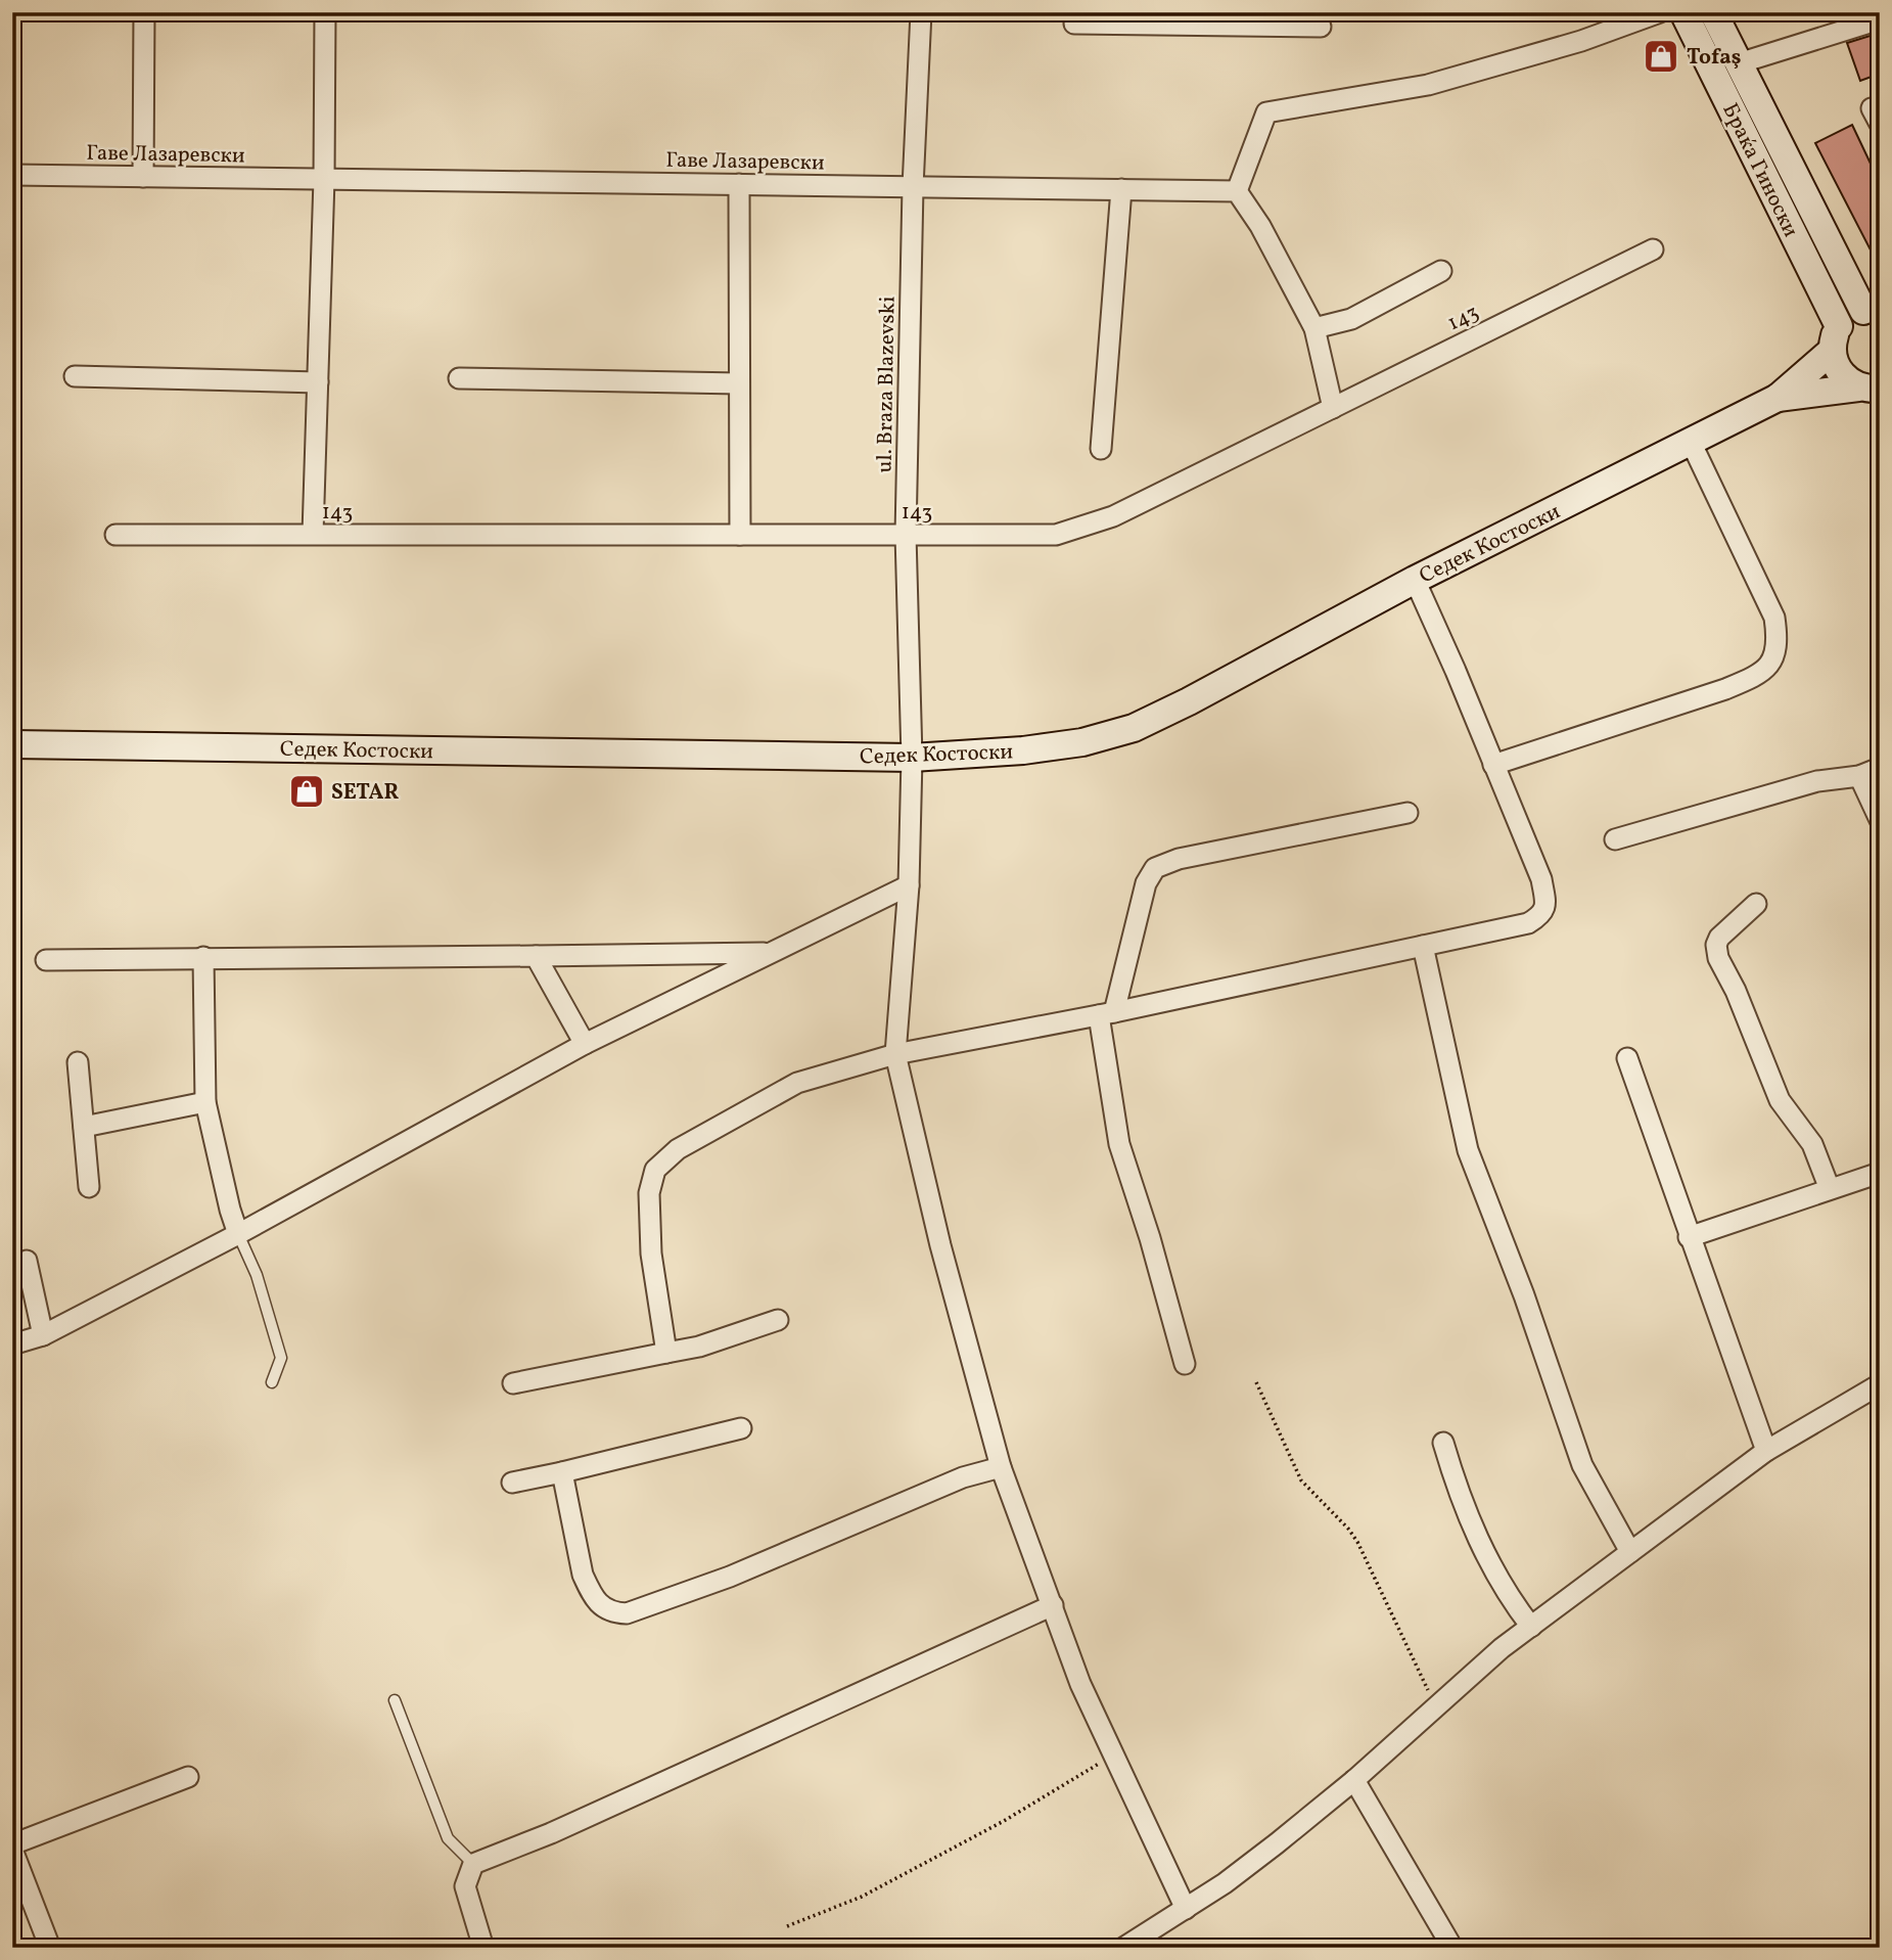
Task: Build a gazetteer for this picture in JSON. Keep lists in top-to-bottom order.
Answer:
{
  "streets": {
    "main road": ["Браќа Гиноски", "Седек Костоски"],
    "street": ["Гаве Лазаревски", "143", "ul. Braza Blazevski"]
  },
  "crossings": [
    ["Гаве Лазаревски", "ul. Braza Blazevski"],
    ["143", "ul. Braza Blazevski"],
    ["ul. Braza Blazevski", "Седек Костоски"]
  ],
  "places": {
    "shop": ["Tofaş", "SETAR"]
  }
}
